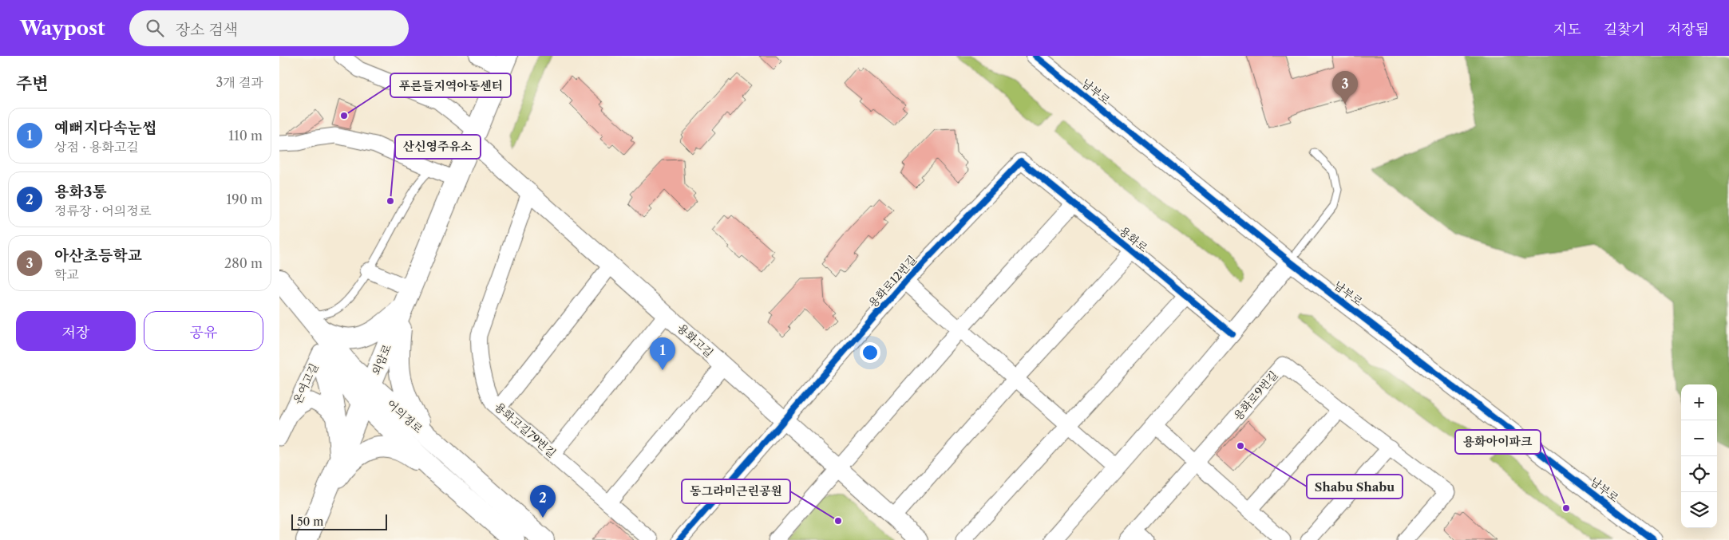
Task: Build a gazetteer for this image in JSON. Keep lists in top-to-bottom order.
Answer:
{
  "streets": {
    "main road": ["외암로", "어의정로"],
    "street": [
      "남부로",
      "용화로",
      "용화로12번길",
      "용화고길",
      "온여고길",
      "용화로9번길",
      "용화고길79번길"
    ]
  },
  "crossings": [
    ["용화로", "용화로12번길"],
    ["용화로12번길", "용화고길"],
    ["용화고길", "외암로"],
    ["용화고길", "용화고길79번길"],
    ["외암로", "어의정로"],
    ["온여고길", "어의정로"]
  ],
  "places": [
    "푸른들지역아동센터",
    "산신영주유소",
    "Shabu Shabu",
    "용화아이파크",
    "동그라미근린공원"
  ],
  "scale_bar": "50 m",
  "page": {
    "header": "Waypost",
    "search": "장소 검색",
    "nav": ["지도", "길찾기", "저장됨"],
    "heading": ["주변", "3개 결과"],
    "pins": ["3", "1", "2"],
    "list": [
      {
        "mark": "1",
        "name": "예뻐지다속눈썹",
        "note": "상점 · 용화고길",
        "value": "110 m"
      },
      {
        "mark": "2",
        "name": "용화3통",
        "note": "정류장 · 어의정로",
        "value": "190 m"
      },
      {
        "mark": "3",
        "name": "아산초등학교",
        "note": "학교",
        "value": "280 m"
      }
    ],
    "buttons": ["저장", "공유"],
    "map_buttons": ["+", "−"],
    "scale": "50 m"
  }
}
